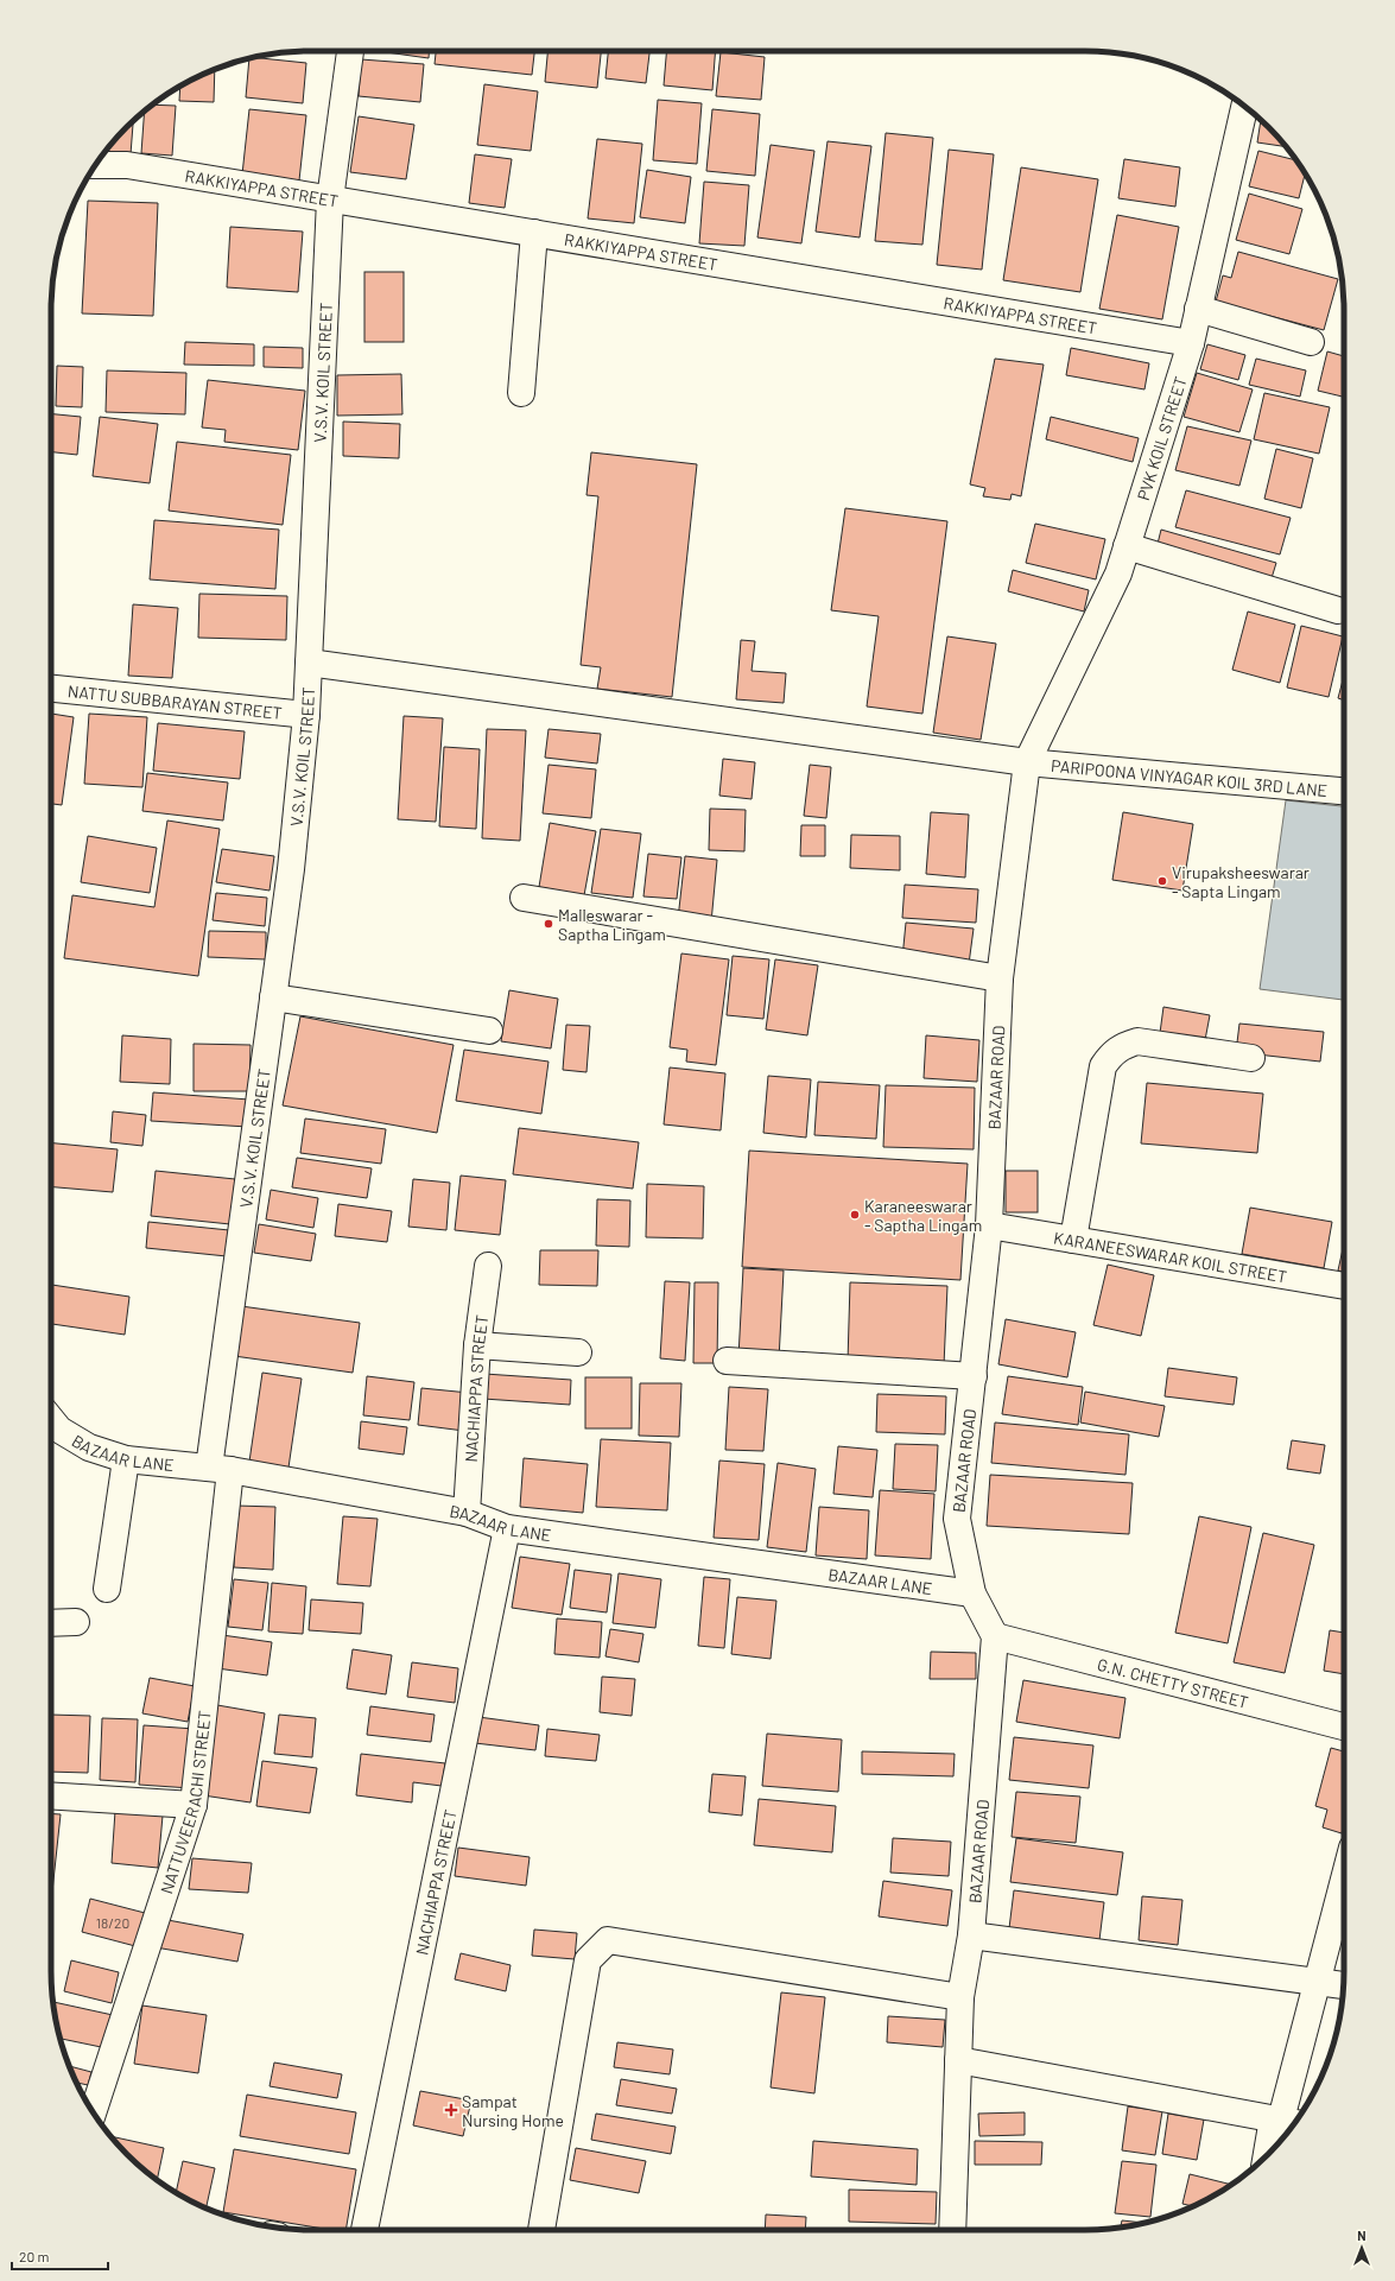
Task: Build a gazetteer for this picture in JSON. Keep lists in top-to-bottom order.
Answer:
{
  "streets": {
    "street": [
      "RAKKIYAPPA STREET",
      "V.S.V. KOIL STREET",
      "PVK KOIL STREET",
      "NATTU SUBBARAYAN STREET",
      "PARIPOONA VINYAGAR KOIL 3RD LANE",
      "BAZAAR ROAD",
      "KARANEESWARAR KOIL STREET",
      "NACHIAPPA STREET",
      "BAZAAR LANE",
      "G.N. CHETTY STREET",
      "NATTUVEERACHI STREET"
    ]
  },
  "crossings": [
    ["RAKKIYAPPA STREET", "V.S.V. KOIL STREET"],
    ["RAKKIYAPPA STREET", "PVK KOIL STREET"],
    ["V.S.V. KOIL STREET", "NATTU SUBBARAYAN STREET"],
    ["V.S.V. KOIL STREET", "PARIPOONA VINYAGAR KOIL 3RD LANE"],
    ["V.S.V. KOIL STREET", "BAZAAR LANE"],
    ["V.S.V. KOIL STREET", "NATTUVEERACHI STREET"],
    ["PVK KOIL STREET", "PARIPOONA VINYAGAR KOIL 3RD LANE"],
    ["PVK KOIL STREET", "BAZAAR ROAD"],
    ["PARIPOONA VINYAGAR KOIL 3RD LANE", "BAZAAR ROAD"],
    ["BAZAAR ROAD", "KARANEESWARAR KOIL STREET"],
    ["BAZAAR ROAD", "BAZAAR LANE"],
    ["BAZAAR ROAD", "G.N. CHETTY STREET"],
    ["NACHIAPPA STREET", "BAZAAR LANE"],
    ["BAZAAR LANE", "NATTUVEERACHI STREET"]
  ],
  "places": {
    "other": ["Virupaksheeswarar - Sapta Lingam", "Malleswarar - Saptha Lingam", "Karaneeswarar - Saptha Lingam"],
    "health": ["Sampat Nursing Home"]
  },
  "house_numbers": ["18/20"],
  "scale_bar": "20 m",
  "north": "top"
}
